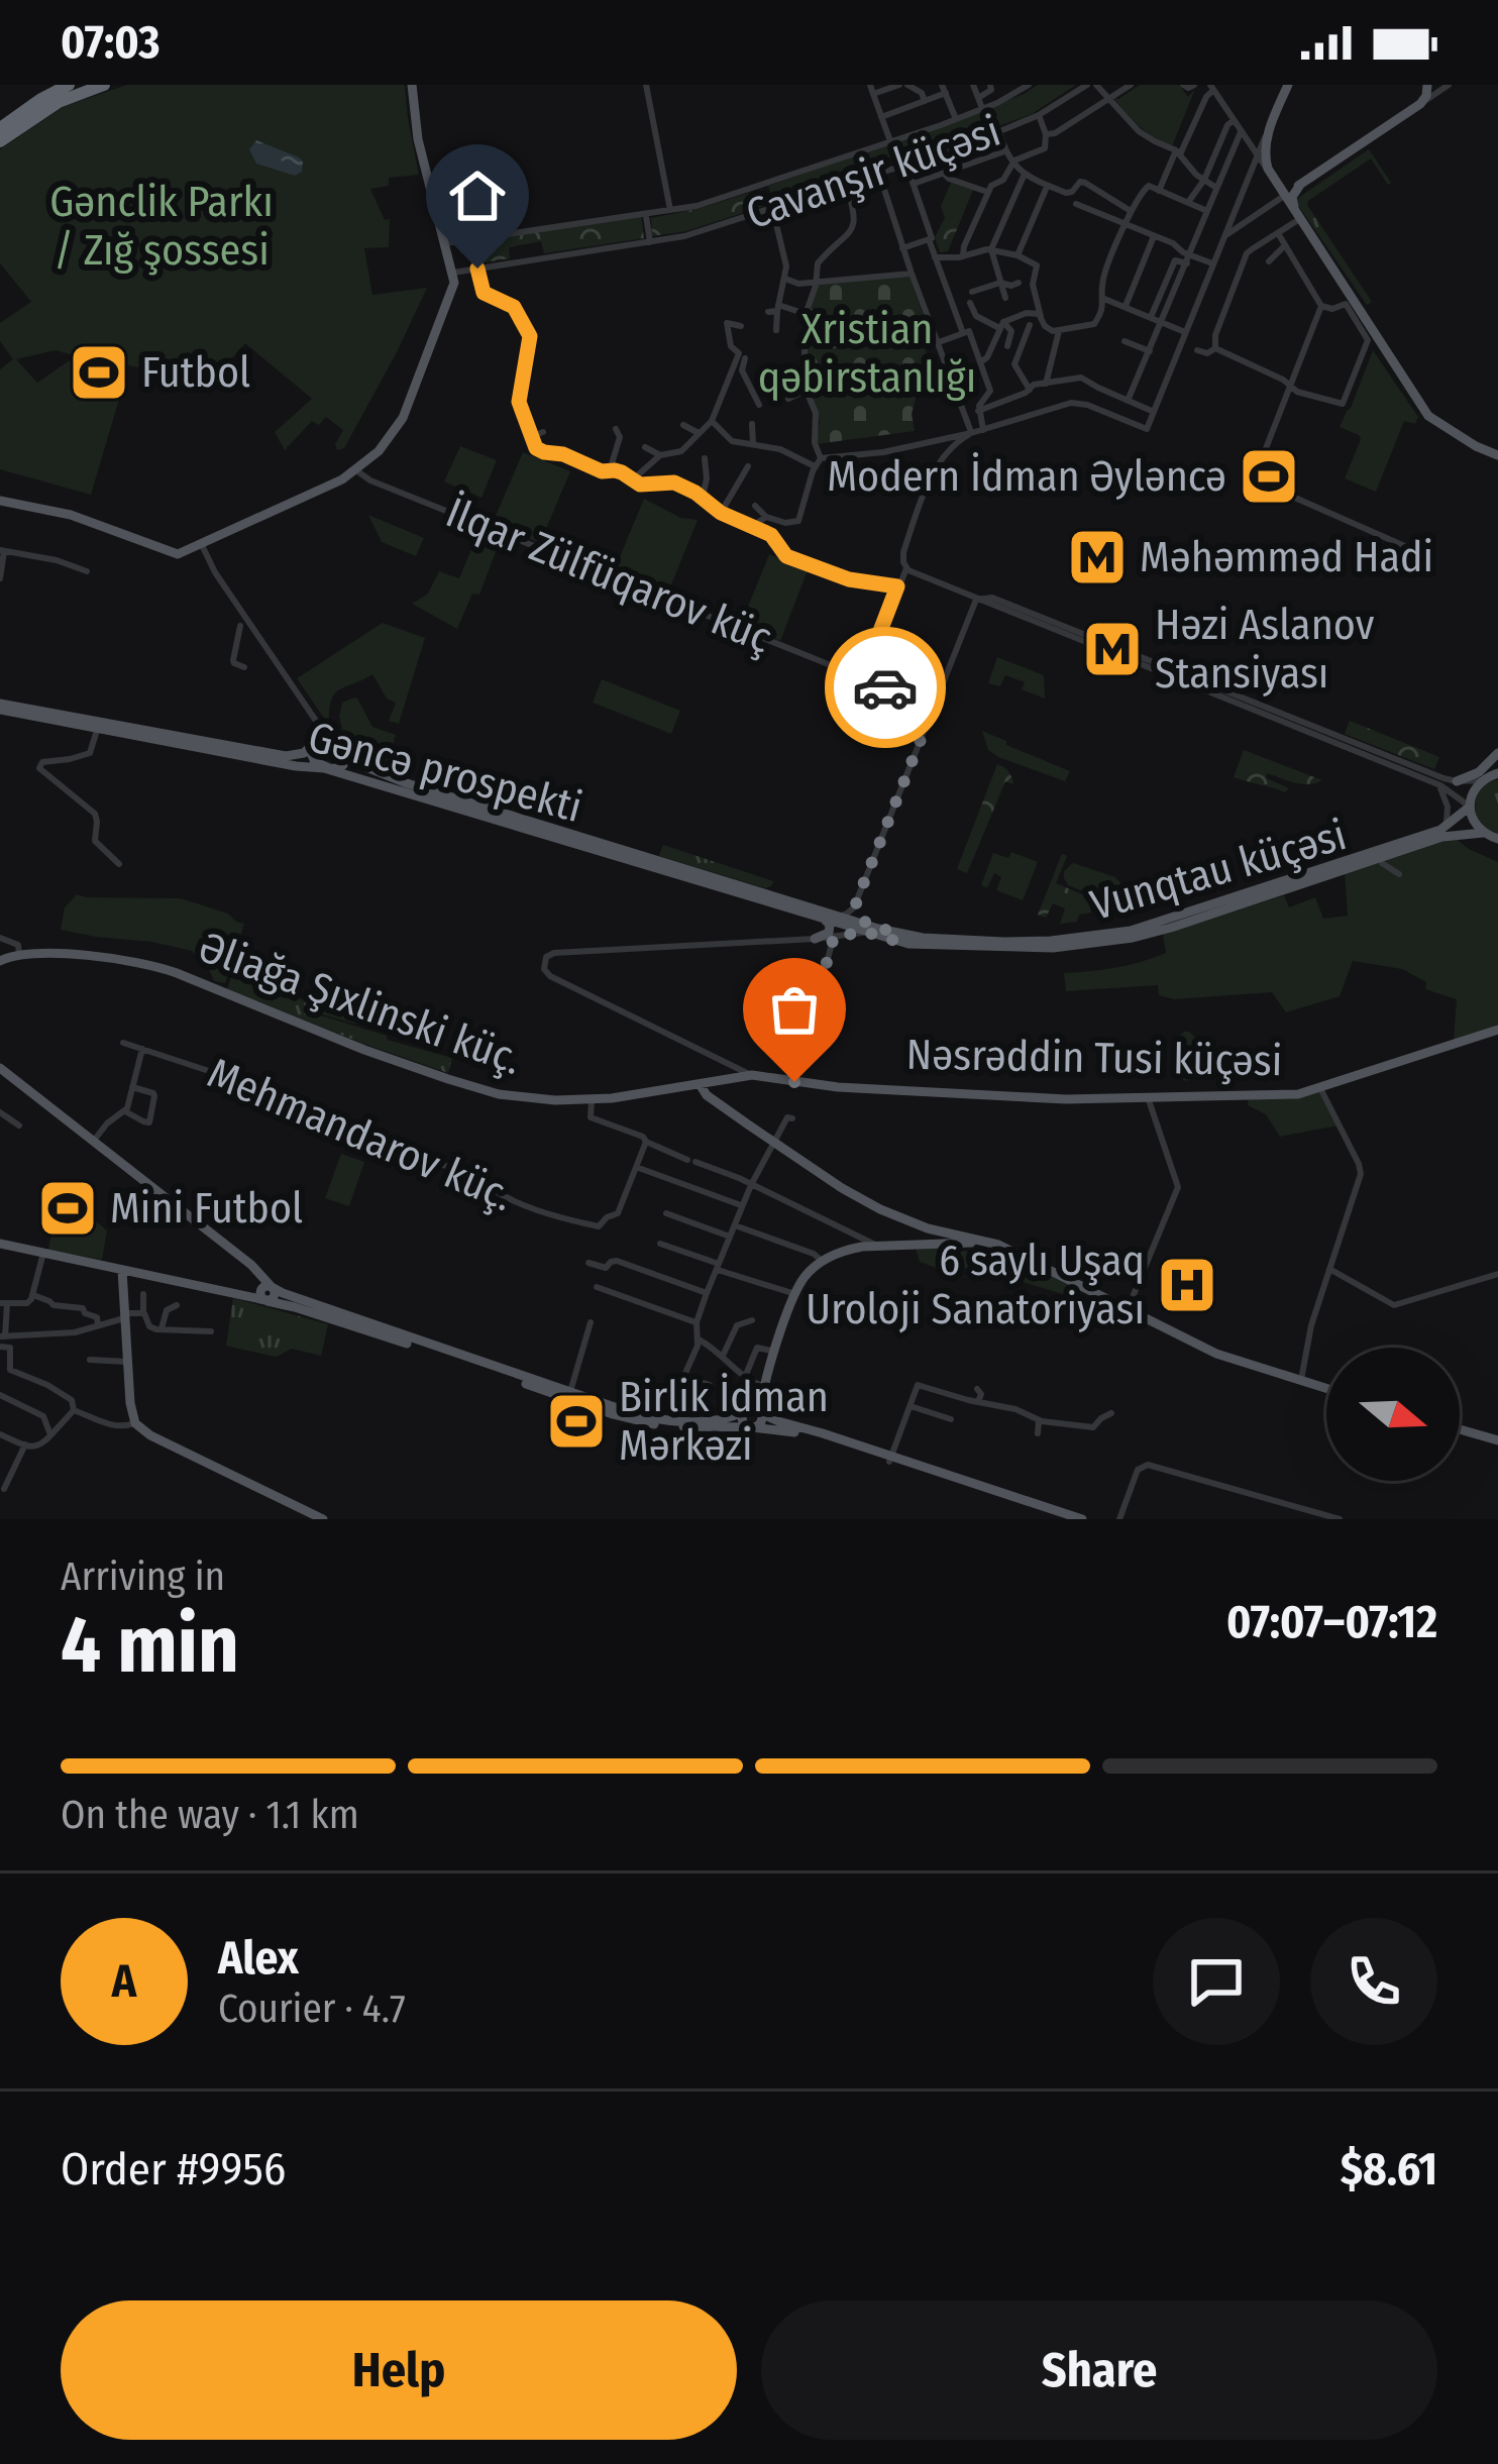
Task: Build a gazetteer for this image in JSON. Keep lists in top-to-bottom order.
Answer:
{
  "streets": {
    "main road": [
      "Gəncə prospekti",
      "Vunqtau küçəsi",
      "Əliağa Şıxlinski küç.",
      "Nəsrəddin Tusi küçəsi"
    ],
    "street": ["Cavanşir küçəsi", "İlqar Zülfüqarov küç", "Mehmandarov küç."]
  },
  "crossings": [
    ["Gəncə prospekti", "Vunqtau küçəsi"],
    ["Əliağa Şıxlinski küç.", "Nəsrəddin Tusi küçəsi"]
  ],
  "parks": ["Gənclik Parkı / Zığ şossesi", "Xristian qəbirstanlığı"],
  "places": {
    "sports": [
      "Futbol",
      "Modern İdman Əyləncə",
      "Mini Futbol",
      "Birlik İdman Mərkəzi"
    ],
    "metro station": ["Məhəmməd Hadi", "Həzi Aslanov Stansiyası"],
    "hospital": ["6 saylı Uşaq Uroloji Sanatoriyası"]
  },
  "north": "right",
  "page": {
    "status": "07:03",
    "heading": ["4 min", "Arriving in", "07:07–07:12"],
    "panel": [
      "Alex",
      "Courier · 4.7",
      "Order #9956",
      "$8.61"
    ],
    "bar": "On the way · 1.1 km",
    "round": "A",
    "buttons": ["Help", "Share"]
  }
}
